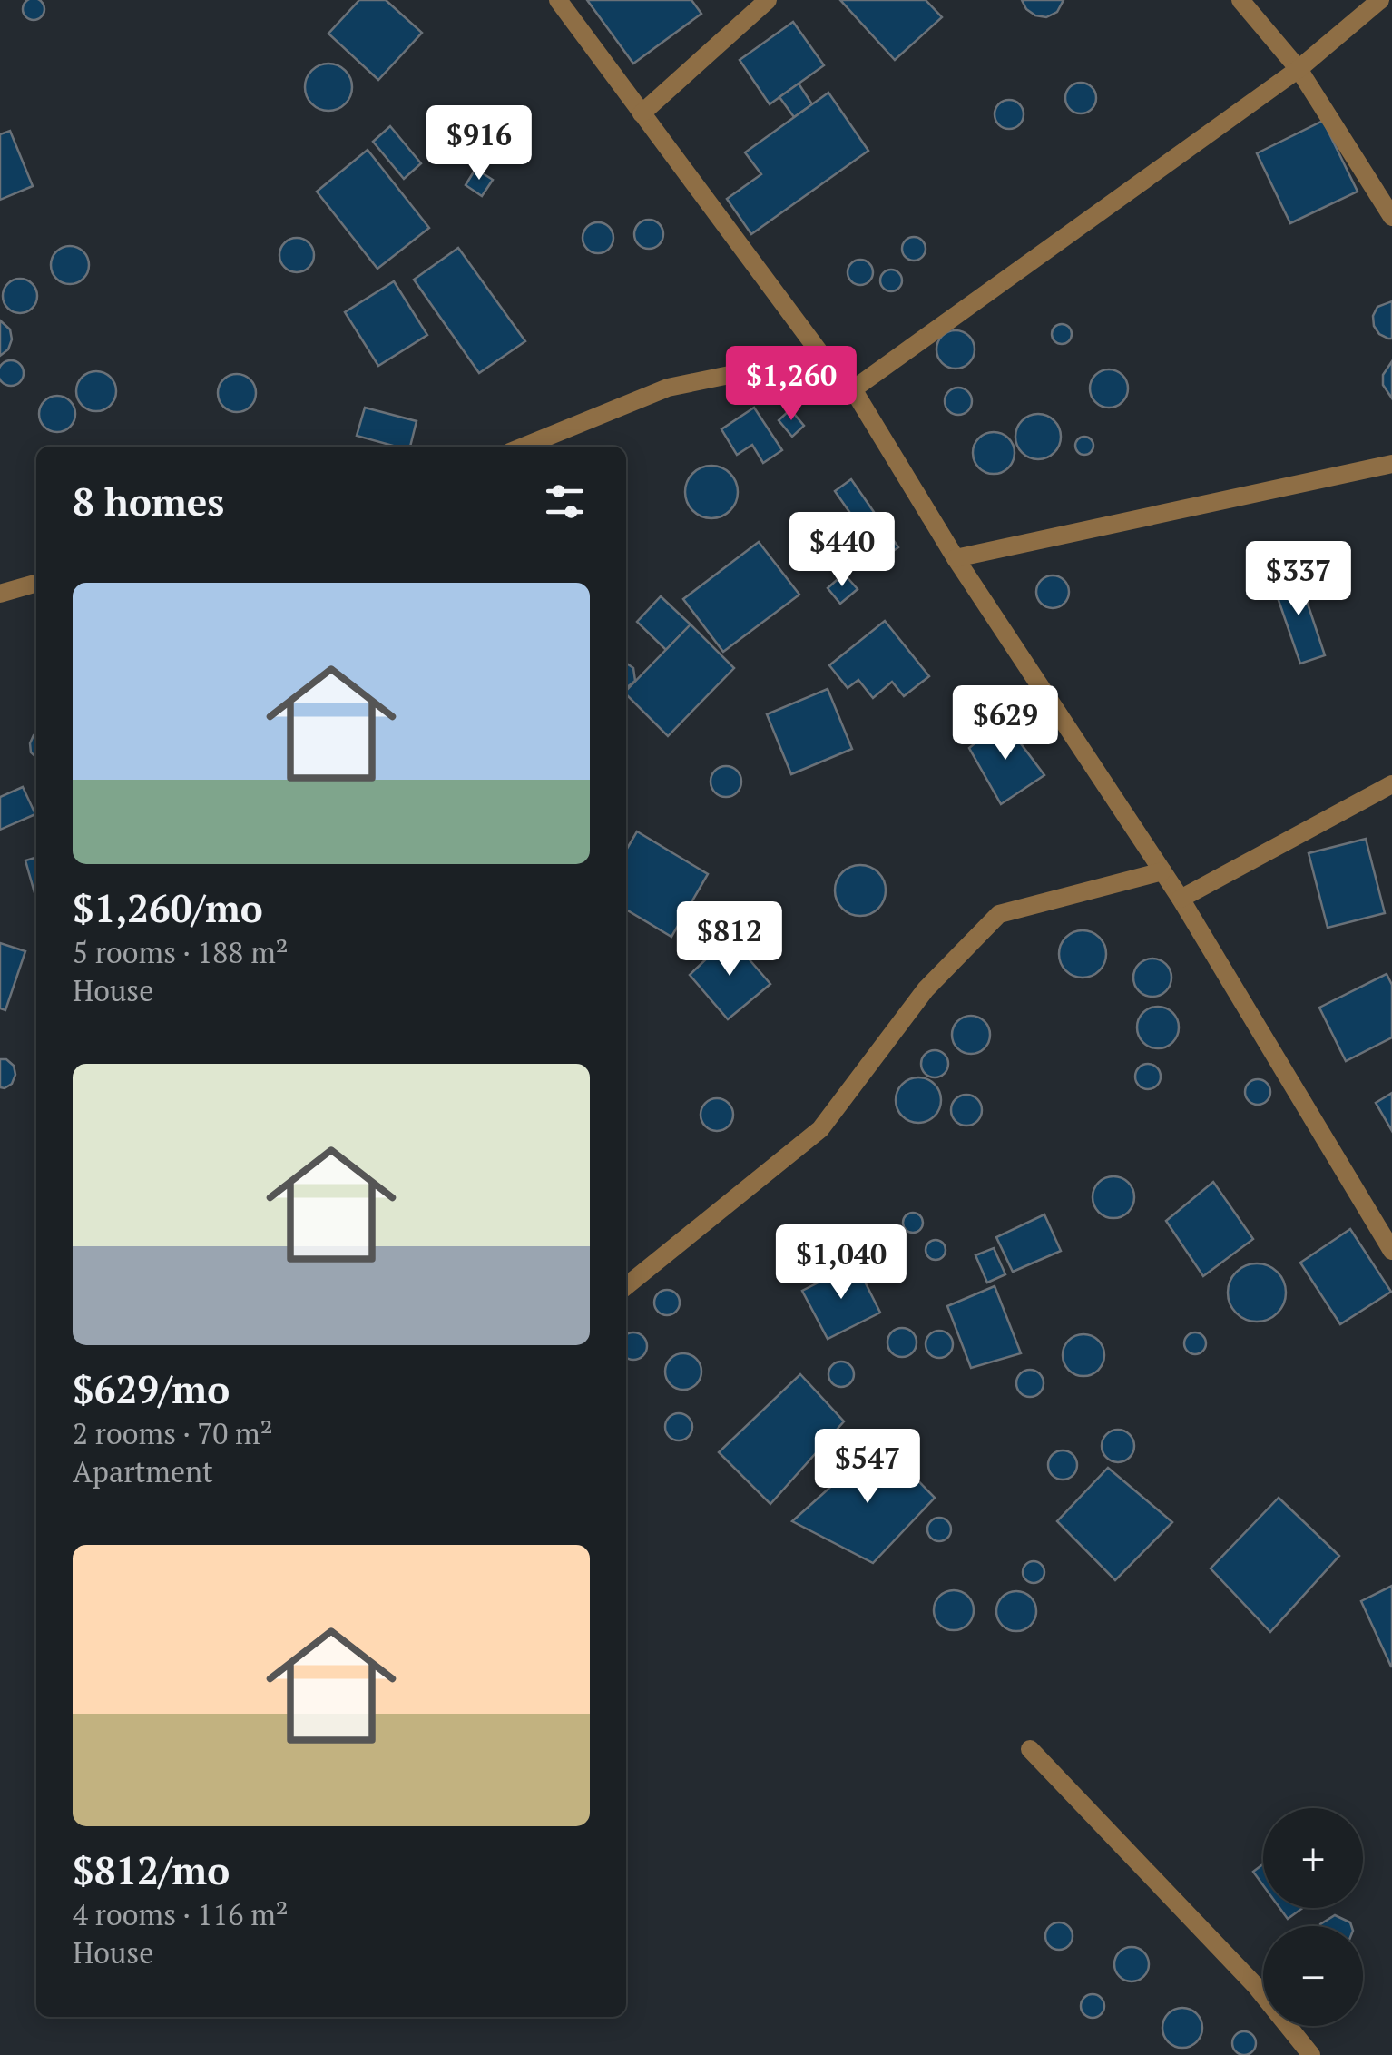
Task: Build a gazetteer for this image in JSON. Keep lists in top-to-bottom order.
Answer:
{
  "page": {
    "price": [
      "$916",
      "$1,260",
      "$440",
      "$337",
      "$629",
      "$812",
      "$1,040",
      "$547"
    ],
    "heading": "8 homes",
    "list": [
      {
        "name": "$1,260/mo",
        "note": "5 rooms · 188 m² · House"
      },
      {
        "name": "$629/mo",
        "note": "2 rooms · 70 m² · Apartment"
      },
      {
        "name": "$812/mo",
        "note": "4 rooms · 116 m² · House"
      }
    ],
    "map_buttons": ["+", "−"]
  }
}
